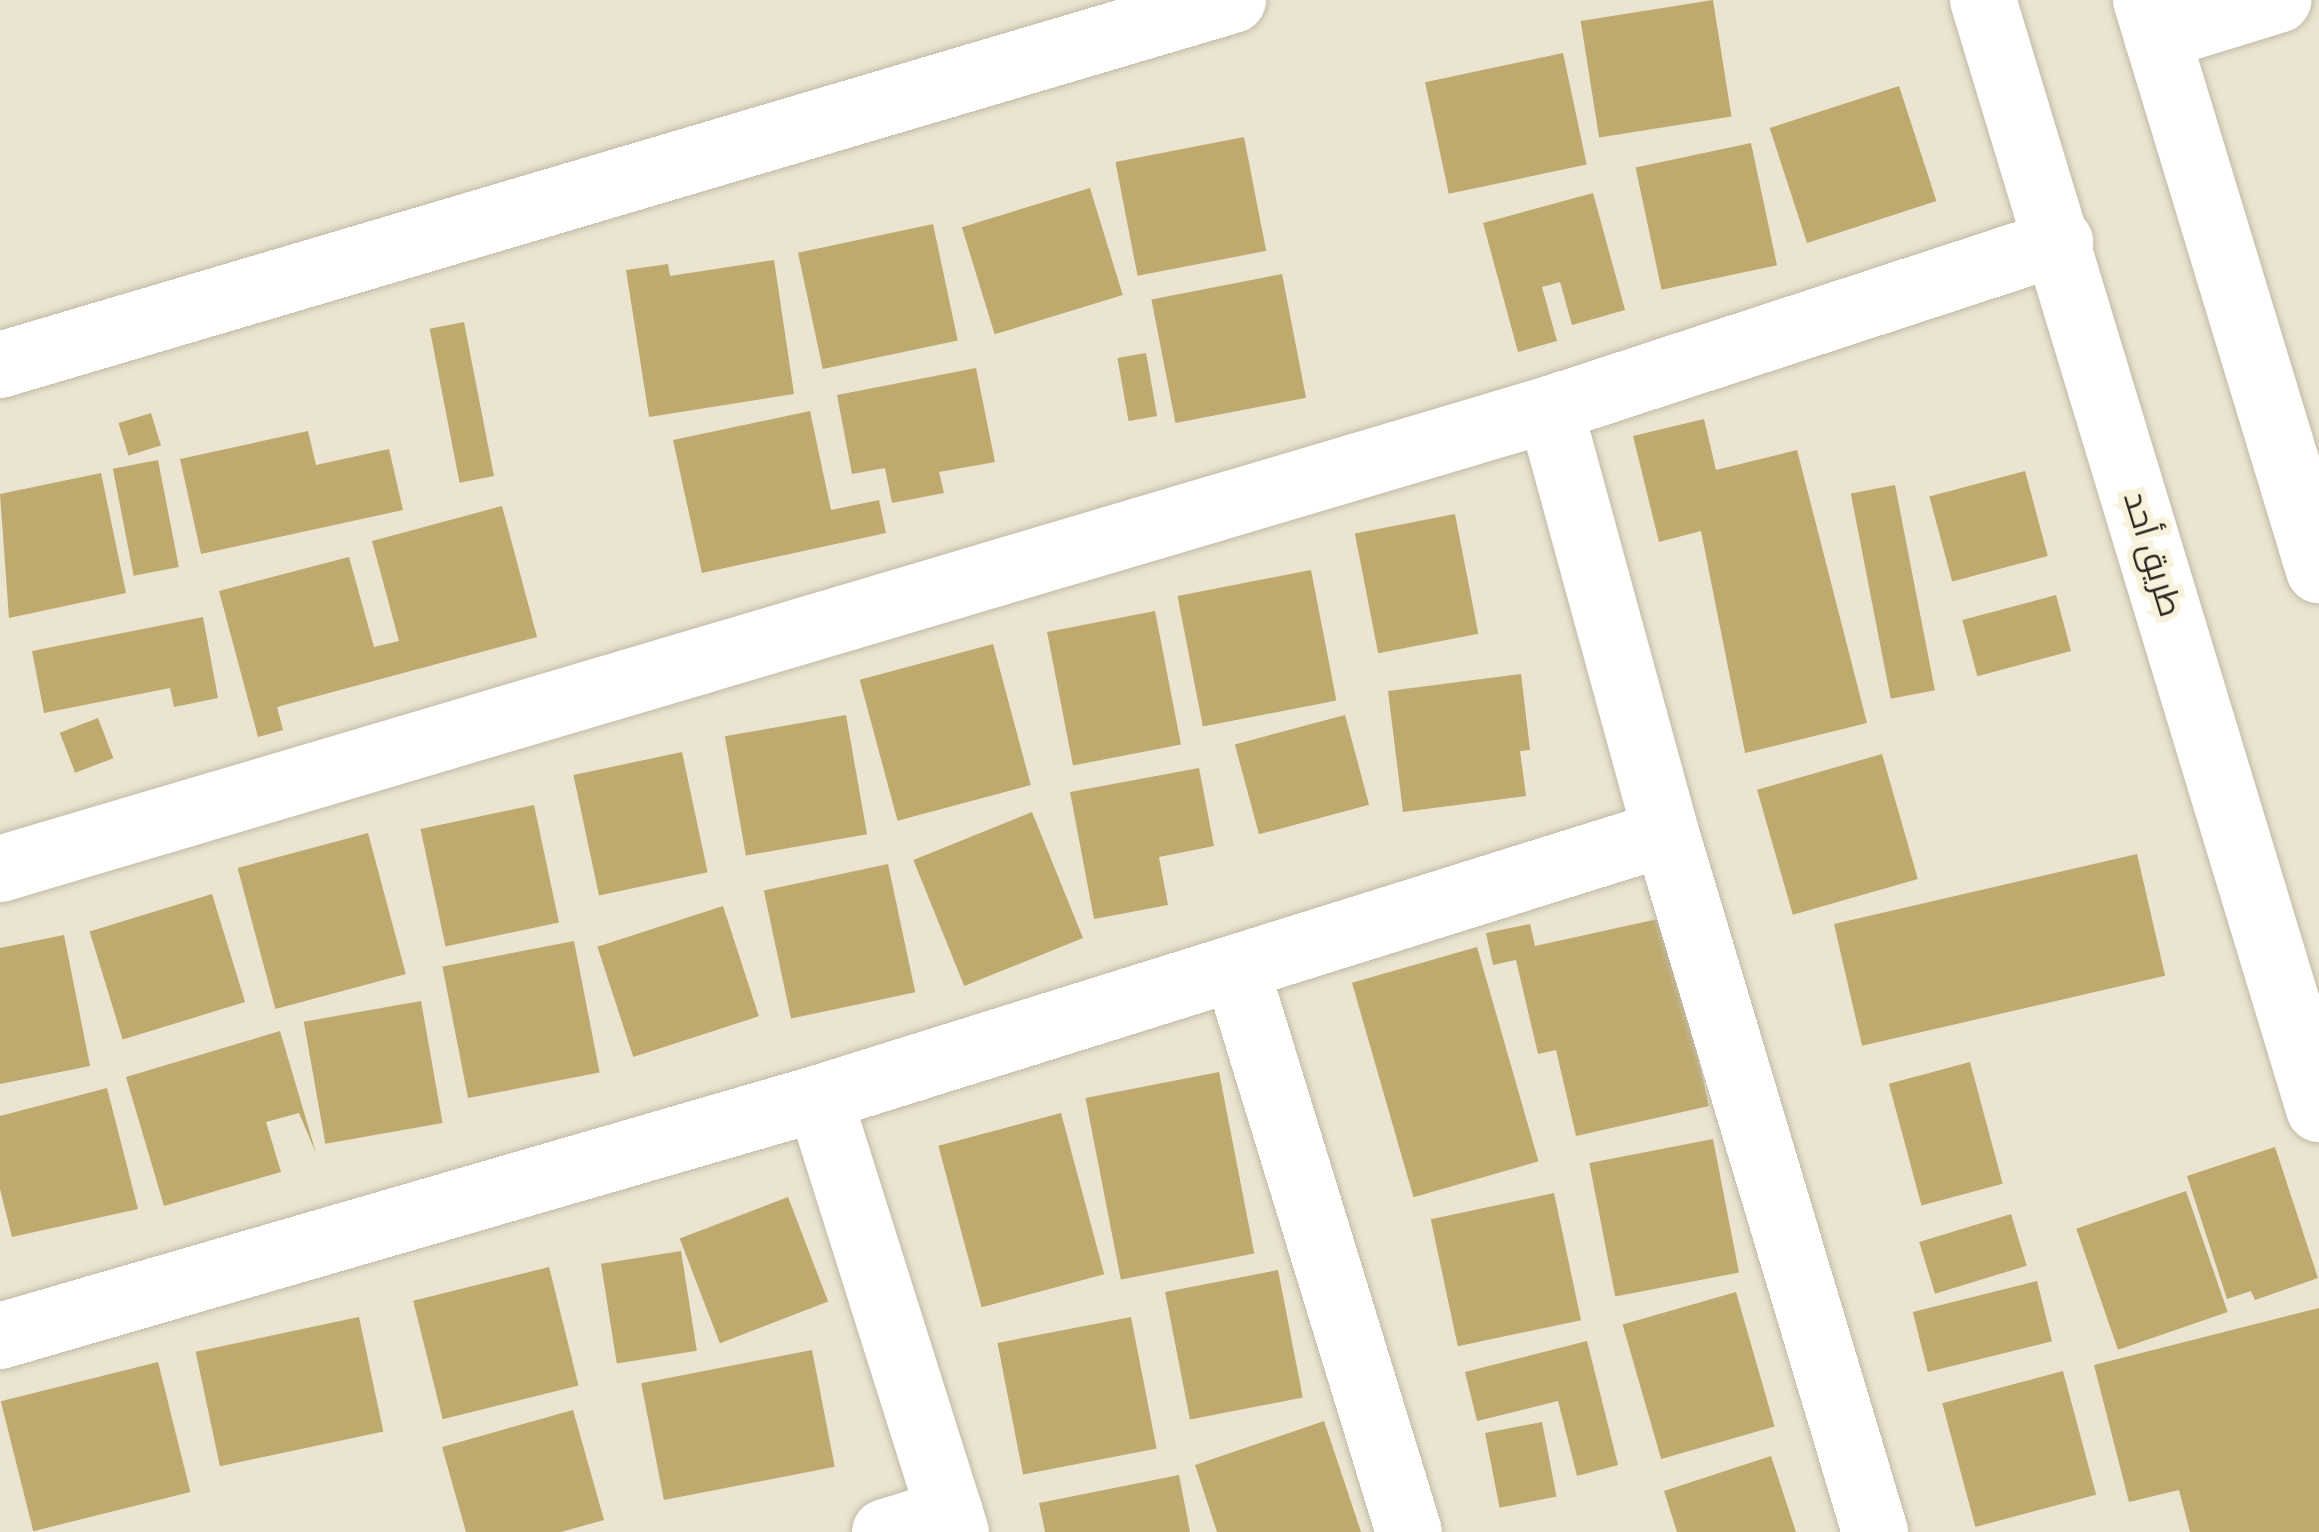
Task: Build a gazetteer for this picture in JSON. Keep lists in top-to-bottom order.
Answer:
{
  "streets": {
    "street": ["طريق أحد"]
  }
}
